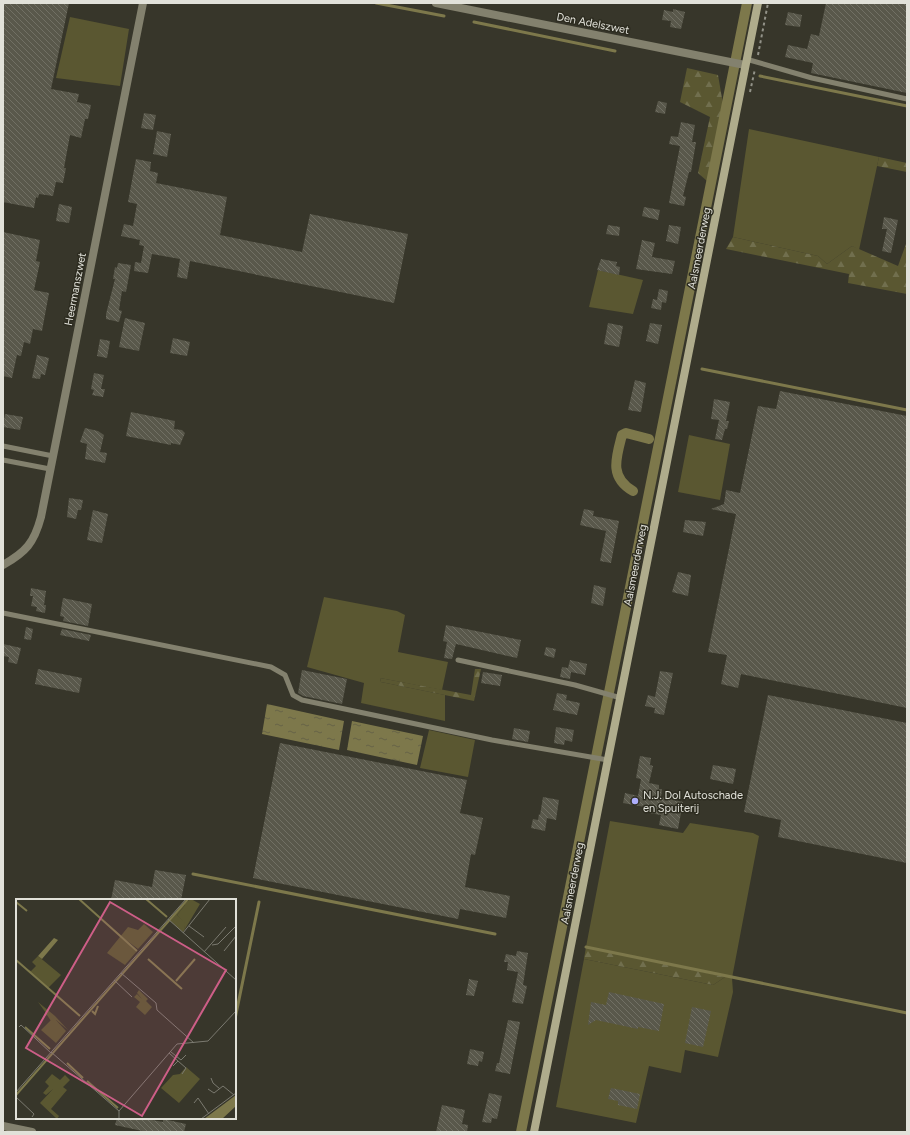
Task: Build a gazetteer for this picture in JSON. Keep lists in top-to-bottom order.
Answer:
{
  "streets": {
    "street": ["Den Adelszwet", "Aalsmeerderweg", "Heermanszwet"]
  },
  "crossings": [
    ["Den Adelszwet", "Aalsmeerderweg"]
  ],
  "places": ["N.J. Dol Autoschade en Spuiterij"]
}
